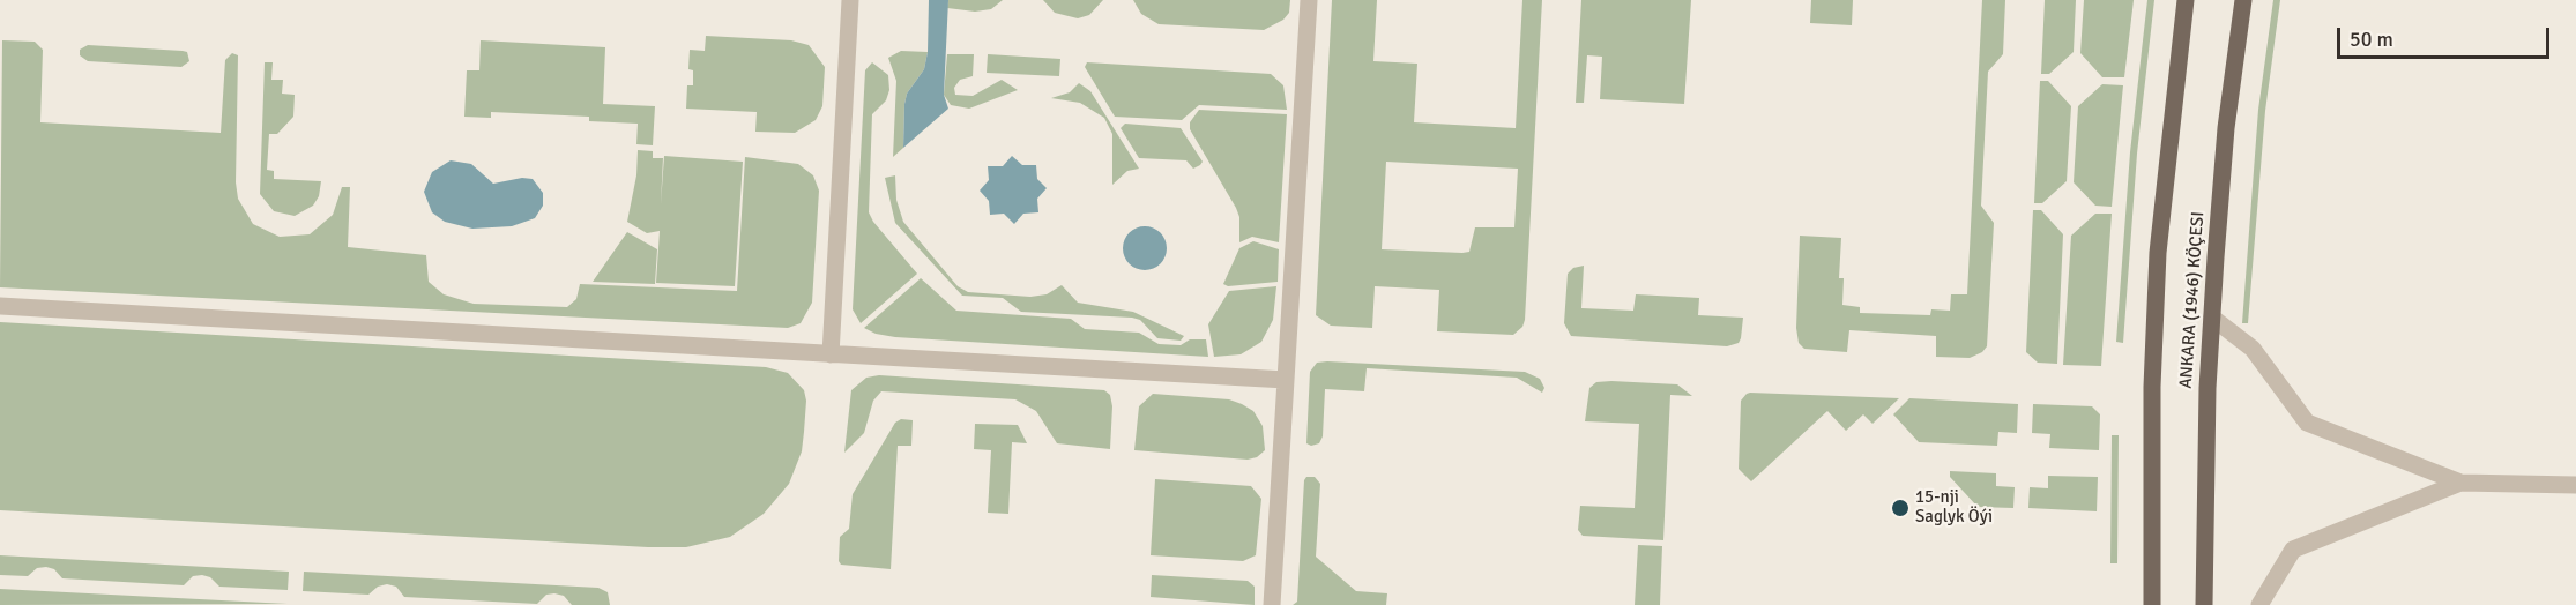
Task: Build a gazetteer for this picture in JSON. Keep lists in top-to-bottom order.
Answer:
{
  "streets": {
    "main road": ["ANKARA (1946) KÖÇESI"]
  },
  "places": ["15-nji Saglyk Öýi"],
  "scale_bar": "50 m"
}
